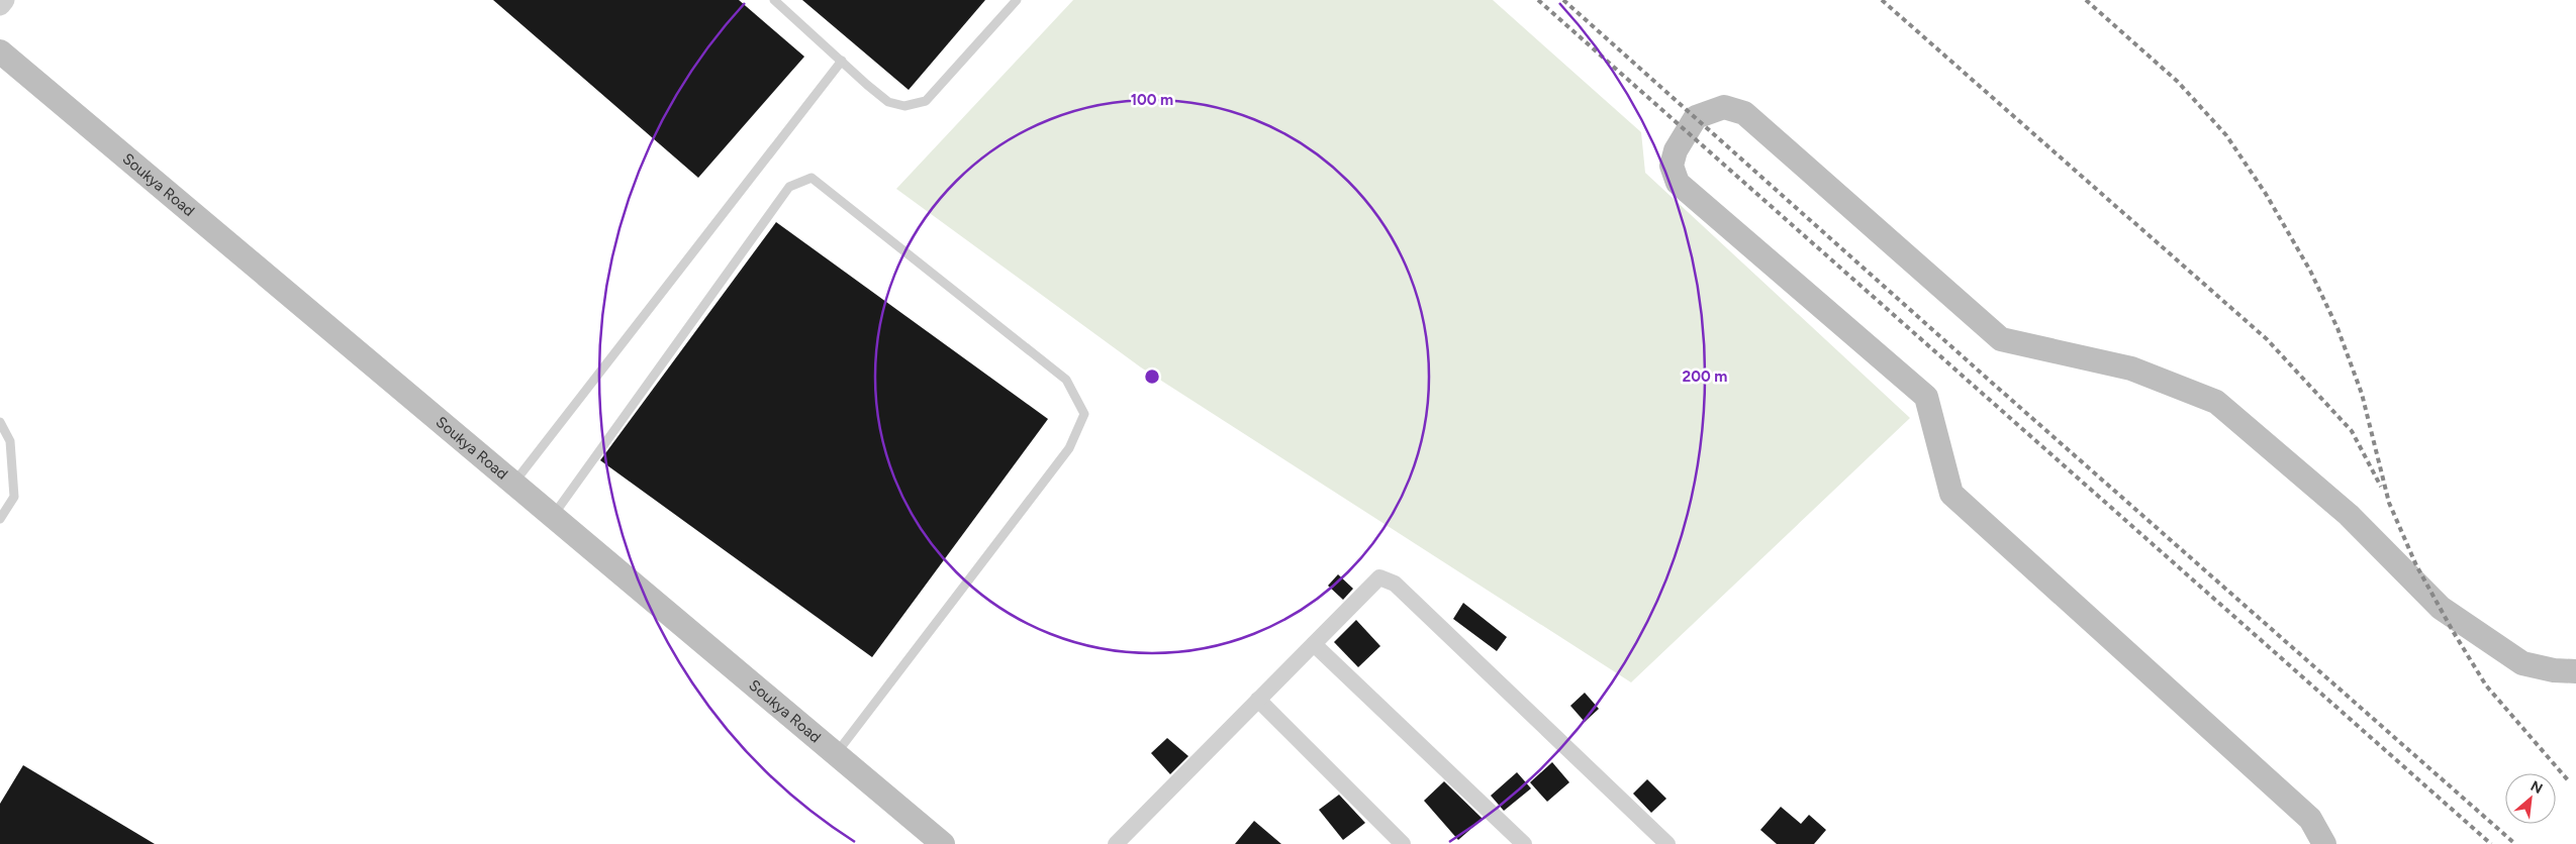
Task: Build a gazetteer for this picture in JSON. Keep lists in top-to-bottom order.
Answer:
{
  "streets": {
    "main road": ["Soukya Road"]
  },
  "north": "top right",
  "rings": ["100 m", "200 m"]
}
